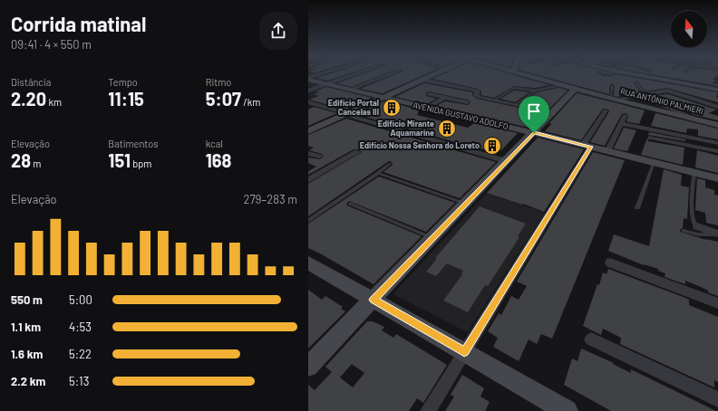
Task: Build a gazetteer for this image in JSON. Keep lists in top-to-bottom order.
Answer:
{
  "streets": {
    "street": ["RUA ANTÔNIO PALMIERI", "AVENIDA GUSTAVO ADOLFO"]
  },
  "places": {
    "building": ["Edifício Portal Cancelas III", "Edifício Mirante Aquamarine", "Edifício Nossa Senhora do Loreto"]
  },
  "north": "top",
  "page": {
    "heading": ["Corrida matinal", "09:41 · 4 × 550 m"],
    "stats": [
      ["Distância", "2.20 km"],
      ["Tempo", "11:15"],
      ["Ritmo", "5:07 /km"],
      ["Elevação", "28 m"],
      ["Batimentos", "151 bpm"],
      ["kcal", "168"]
    ],
    "chart": ["Elevação", "279–283 m"],
    "list": [
      {
        "name": "550 m",
        "note": "5:00"
      },
      {
        "name": "1.1 km",
        "note": "4:53"
      },
      {
        "name": "1.6 km",
        "note": "5:22"
      },
      {
        "name": "2.2 km",
        "note": "5:13"
      }
    ]
  }
}
